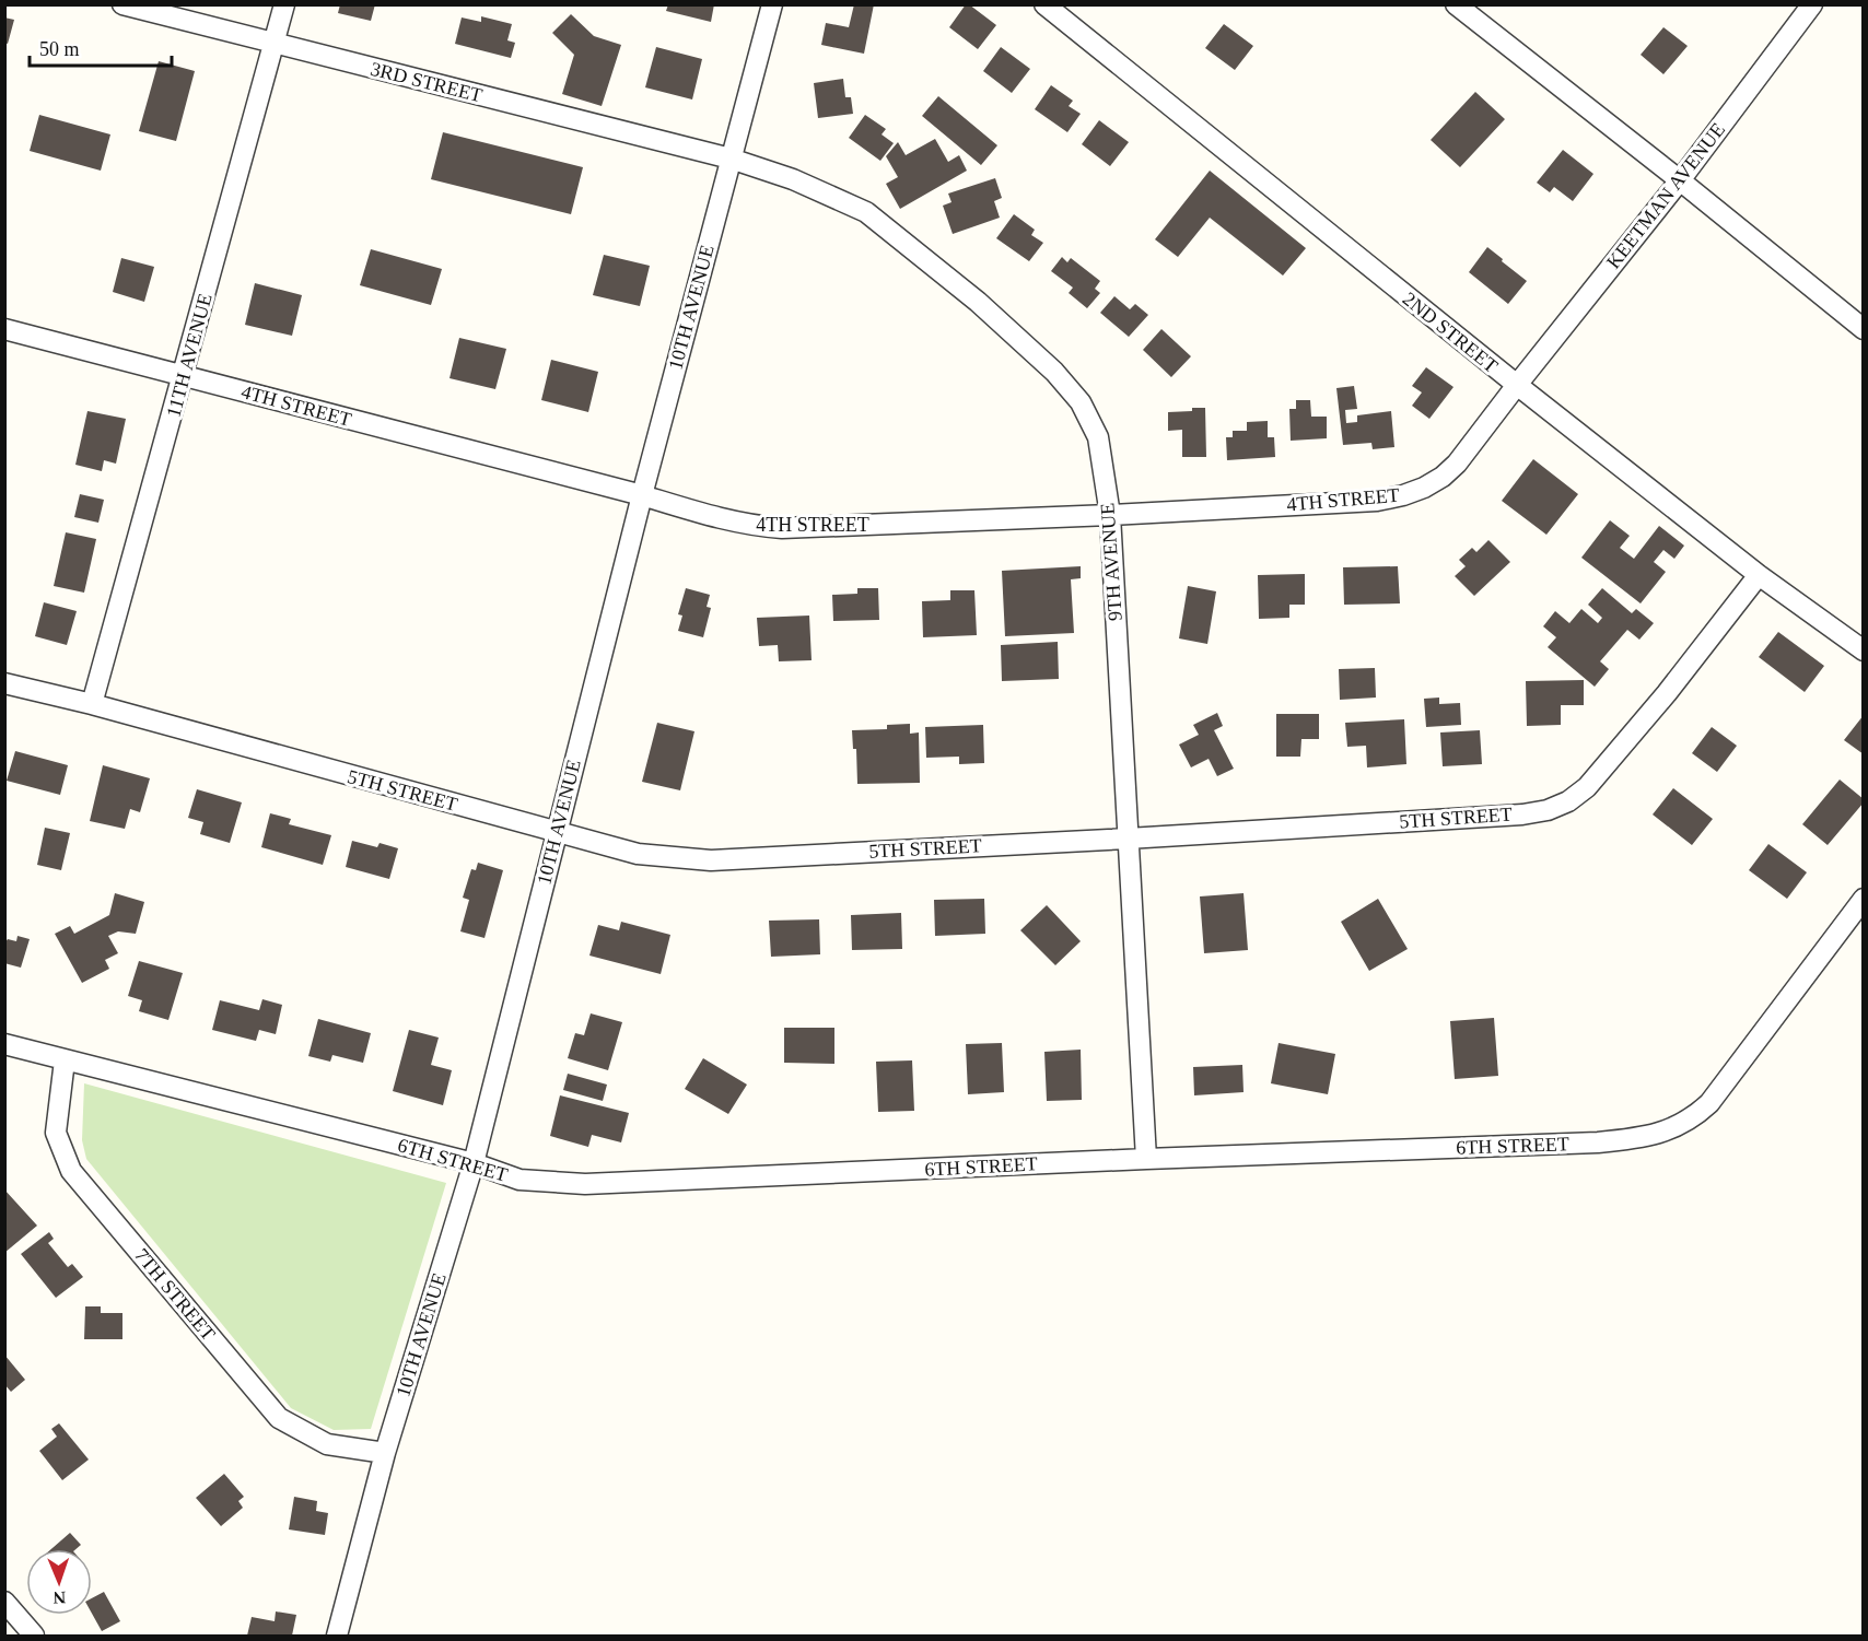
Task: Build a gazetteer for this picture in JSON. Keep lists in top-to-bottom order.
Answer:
{
  "streets": {
    "street": [
      "3RD STREET",
      "KEETMAN AVENUE",
      "10TH AVENUE",
      "2ND STREET",
      "11TH AVENUE",
      "4TH STREET",
      "9TH AVENUE",
      "5TH STREET",
      "6TH STREET",
      "7TH STREET"
    ]
  },
  "crossings": [
    ["3RD STREET", "10TH AVENUE"],
    ["3RD STREET", "11TH AVENUE"],
    ["3RD STREET", "9TH AVENUE"],
    ["KEETMAN AVENUE", "2ND STREET"],
    ["KEETMAN AVENUE", "4TH STREET"],
    ["10TH AVENUE", "4TH STREET"],
    ["10TH AVENUE", "9TH AVENUE"],
    ["10TH AVENUE", "5TH STREET"],
    ["10TH AVENUE", "6TH STREET"],
    ["10TH AVENUE", "7TH STREET"],
    ["2ND STREET", "4TH STREET"],
    ["2ND STREET", "5TH STREET"],
    ["11TH AVENUE", "4TH STREET"],
    ["11TH AVENUE", "5TH STREET"],
    ["4TH STREET", "9TH AVENUE"],
    ["9TH AVENUE", "5TH STREET"],
    ["9TH AVENUE", "6TH STREET"],
    ["6TH STREET", "7TH STREET"]
  ],
  "scale_bar": "50 m",
  "north": "bottom"
}
